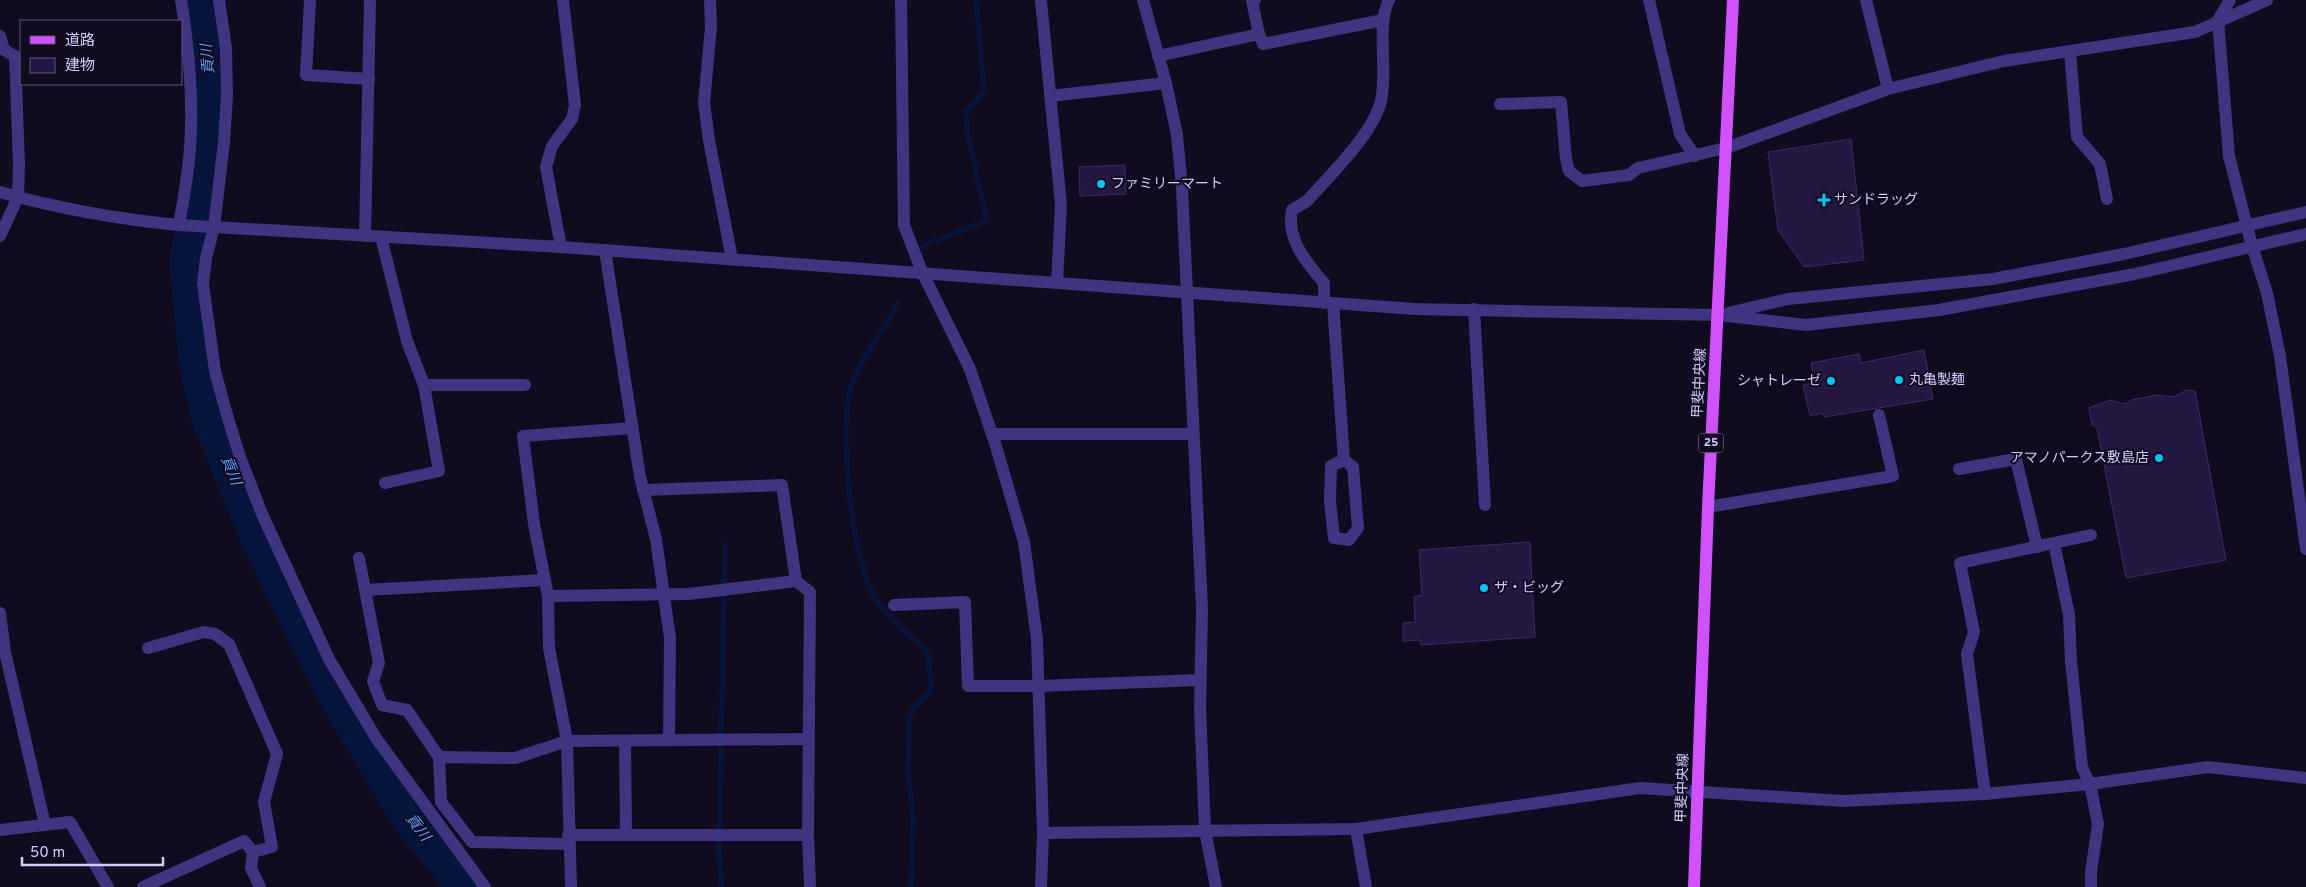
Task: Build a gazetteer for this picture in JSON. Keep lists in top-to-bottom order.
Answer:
{
  "streets": {
    "main road": ["甲斐中央線", "25"]
  },
  "water": ["貢川"],
  "places": {
    "other": [
      "ファミリーマート",
      "丸亀製麺",
      "シャトレーゼ",
      "アマノパークス敷島店",
      "ザ・ビッグ"
    ],
    "health": ["サンドラッグ"]
  },
  "legend": ["道路", "建物"],
  "scale_bar": "50 m"
}
